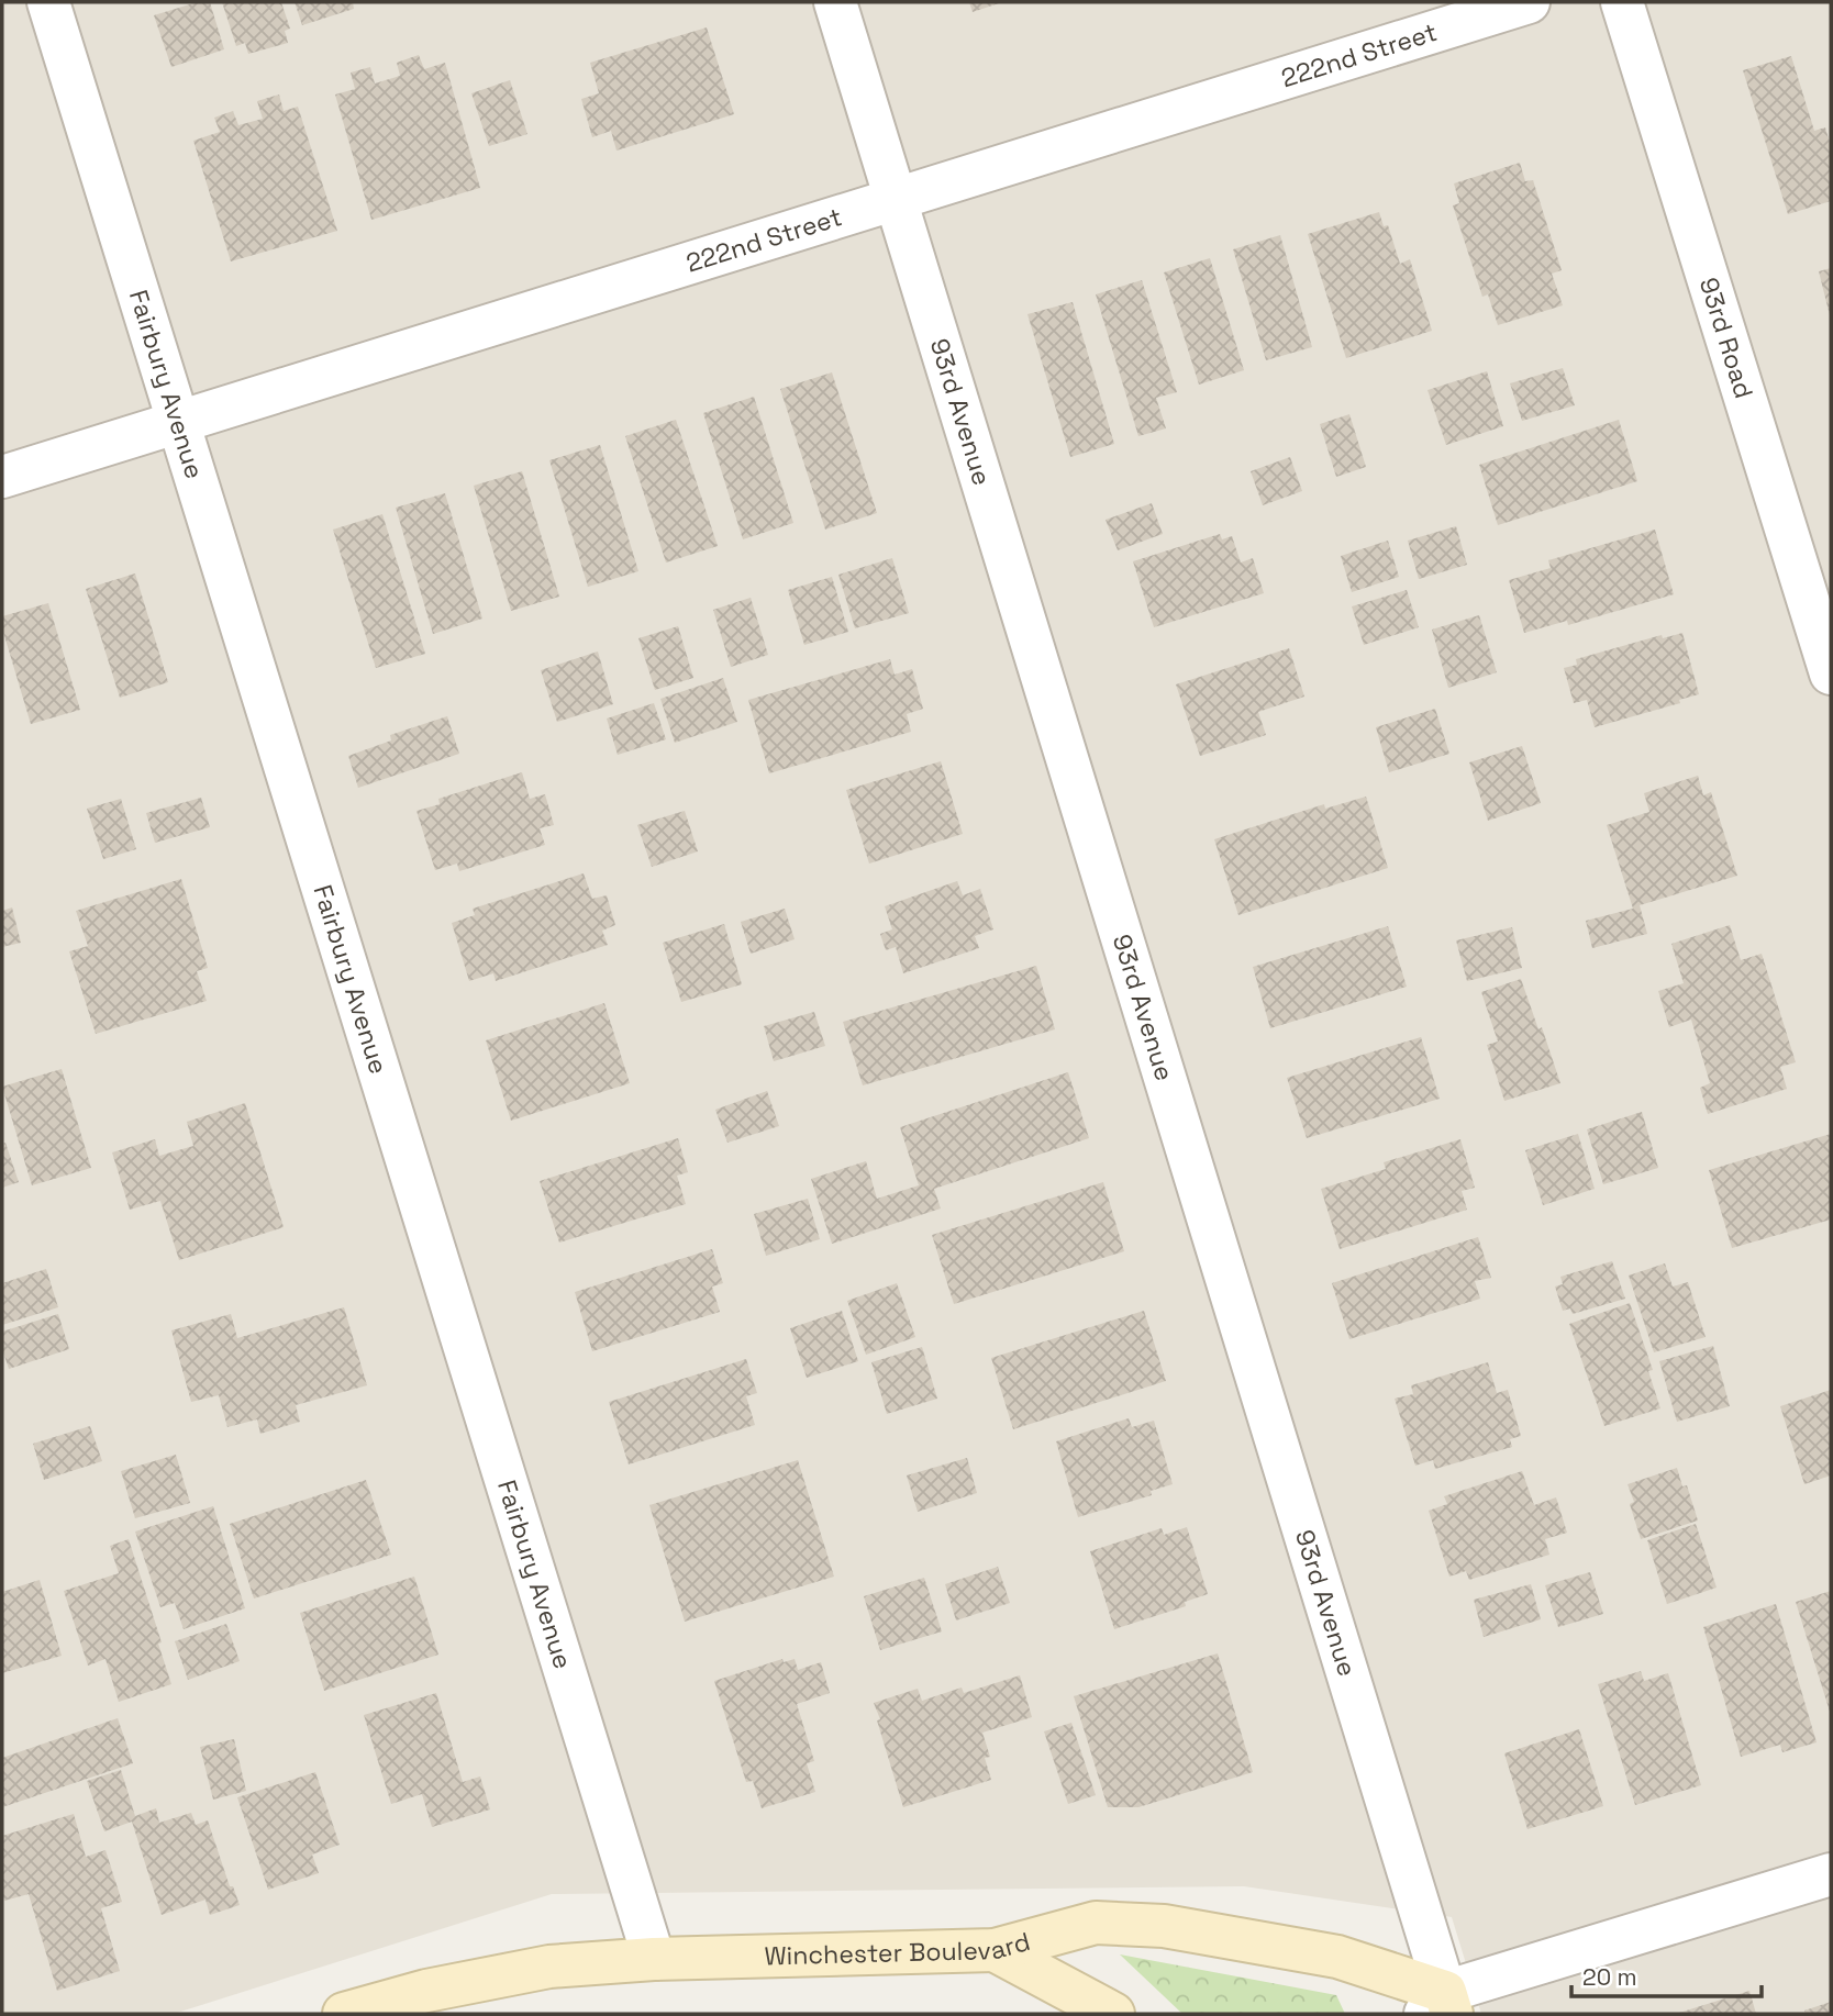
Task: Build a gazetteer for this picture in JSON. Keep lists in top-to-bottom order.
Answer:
{
  "streets": {
    "main road": ["Winchester Boulevard"],
    "street": [
      "222nd Street",
      "93rd Road",
      "Fairbury Avenue",
      "93rd Avenue"
    ]
  },
  "crossings": [
    ["222nd Street", "Fairbury Avenue"],
    ["222nd Street", "93rd Avenue"],
    ["Fairbury Avenue", "Winchester Boulevard"],
    ["93rd Avenue", "Winchester Boulevard"]
  ],
  "scale_bar": "20 m"
}
